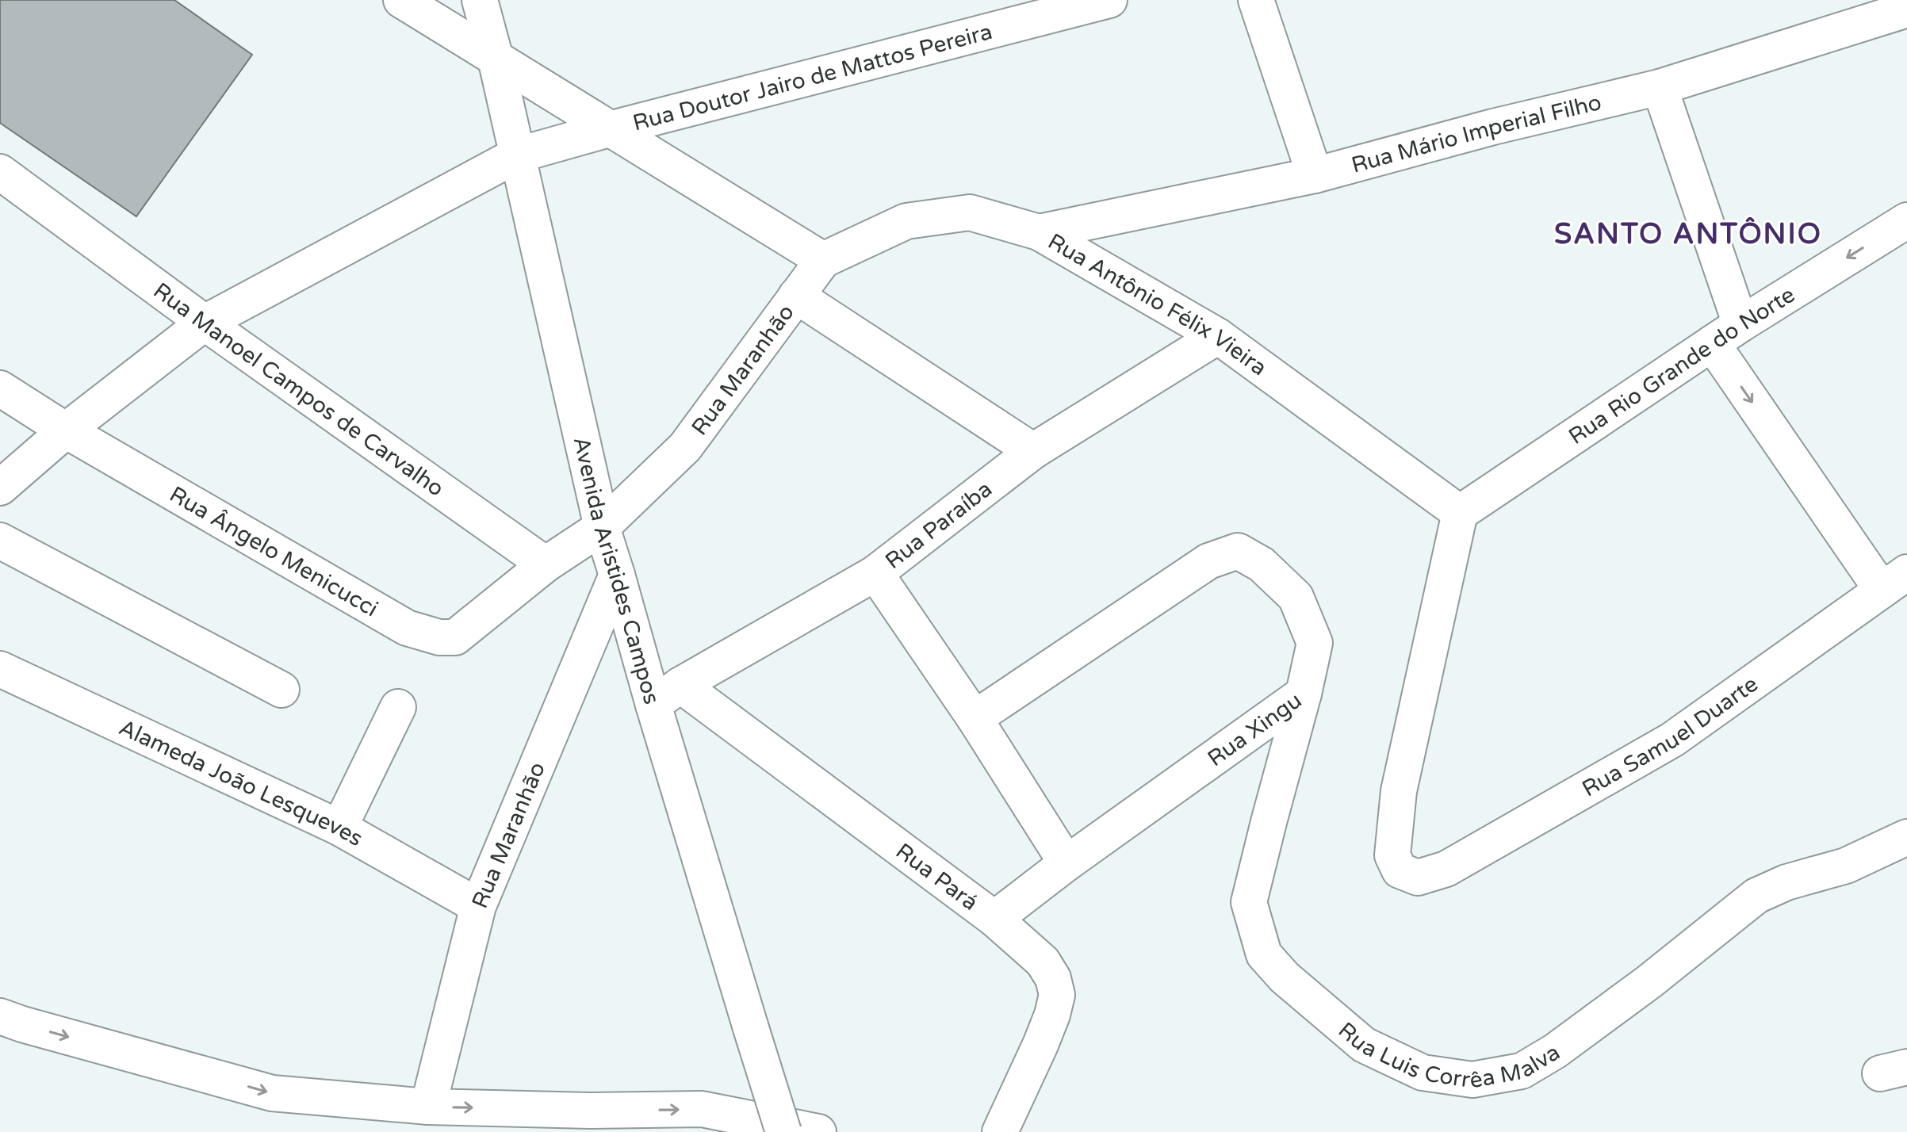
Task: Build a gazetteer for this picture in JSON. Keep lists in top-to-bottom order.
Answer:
{
  "streets": {
    "main road": [
      "Rua Doutor Jairo de Mattos Pereira",
      "Rua Mário Imperial Filho",
      "Rua Antônio Félix Vieira",
      "Rua Rio Grande do Norte",
      "Rua Maranhão",
      "Rua Manoel Campos de Carvalho",
      "Rua Paraíba",
      "Rua Ângelo Menicucci",
      "Avenida Aristides Campos",
      "Rua Xingu",
      "Rua Samuel Duarte",
      "Alameda João Lesqueves",
      "Rua Pará",
      "Rua Luis Corrêa Malva"
    ]
  },
  "crossings": [
    ["Rua Doutor Jairo de Mattos Pereira", "Rua Manoel Campos de Carvalho"],
    ["Rua Doutor Jairo de Mattos Pereira", "Rua Ângelo Menicucci"],
    ["Rua Doutor Jairo de Mattos Pereira", "Avenida Aristides Campos"],
    ["Rua Mário Imperial Filho", "Rua Antônio Félix Vieira"],
    ["Rua Antônio Félix Vieira", "Rua Rio Grande do Norte"],
    ["Rua Antônio Félix Vieira", "Rua Maranhão"],
    ["Rua Antônio Félix Vieira", "Rua Paraíba"],
    ["Rua Antônio Félix Vieira", "Rua Samuel Duarte"],
    ["Rua Rio Grande do Norte", "Rua Samuel Duarte"],
    ["Rua Maranhão", "Avenida Aristides Campos"],
    ["Rua Maranhão", "Alameda João Lesqueves"],
    ["Rua Manoel Campos de Carvalho", "Rua Ângelo Menicucci"],
    ["Rua Paraíba", "Avenida Aristides Campos"],
    ["Rua Paraíba", "Rua Pará"],
    ["Avenida Aristides Campos", "Rua Pará"],
    ["Rua Xingu", "Rua Pará"],
    ["Rua Xingu", "Rua Luis Corrêa Malva"]
  ],
  "one_way": ["Rua Rio Grande do Norte"],
  "districts": ["SANTO ANTÔNIO"]
}
